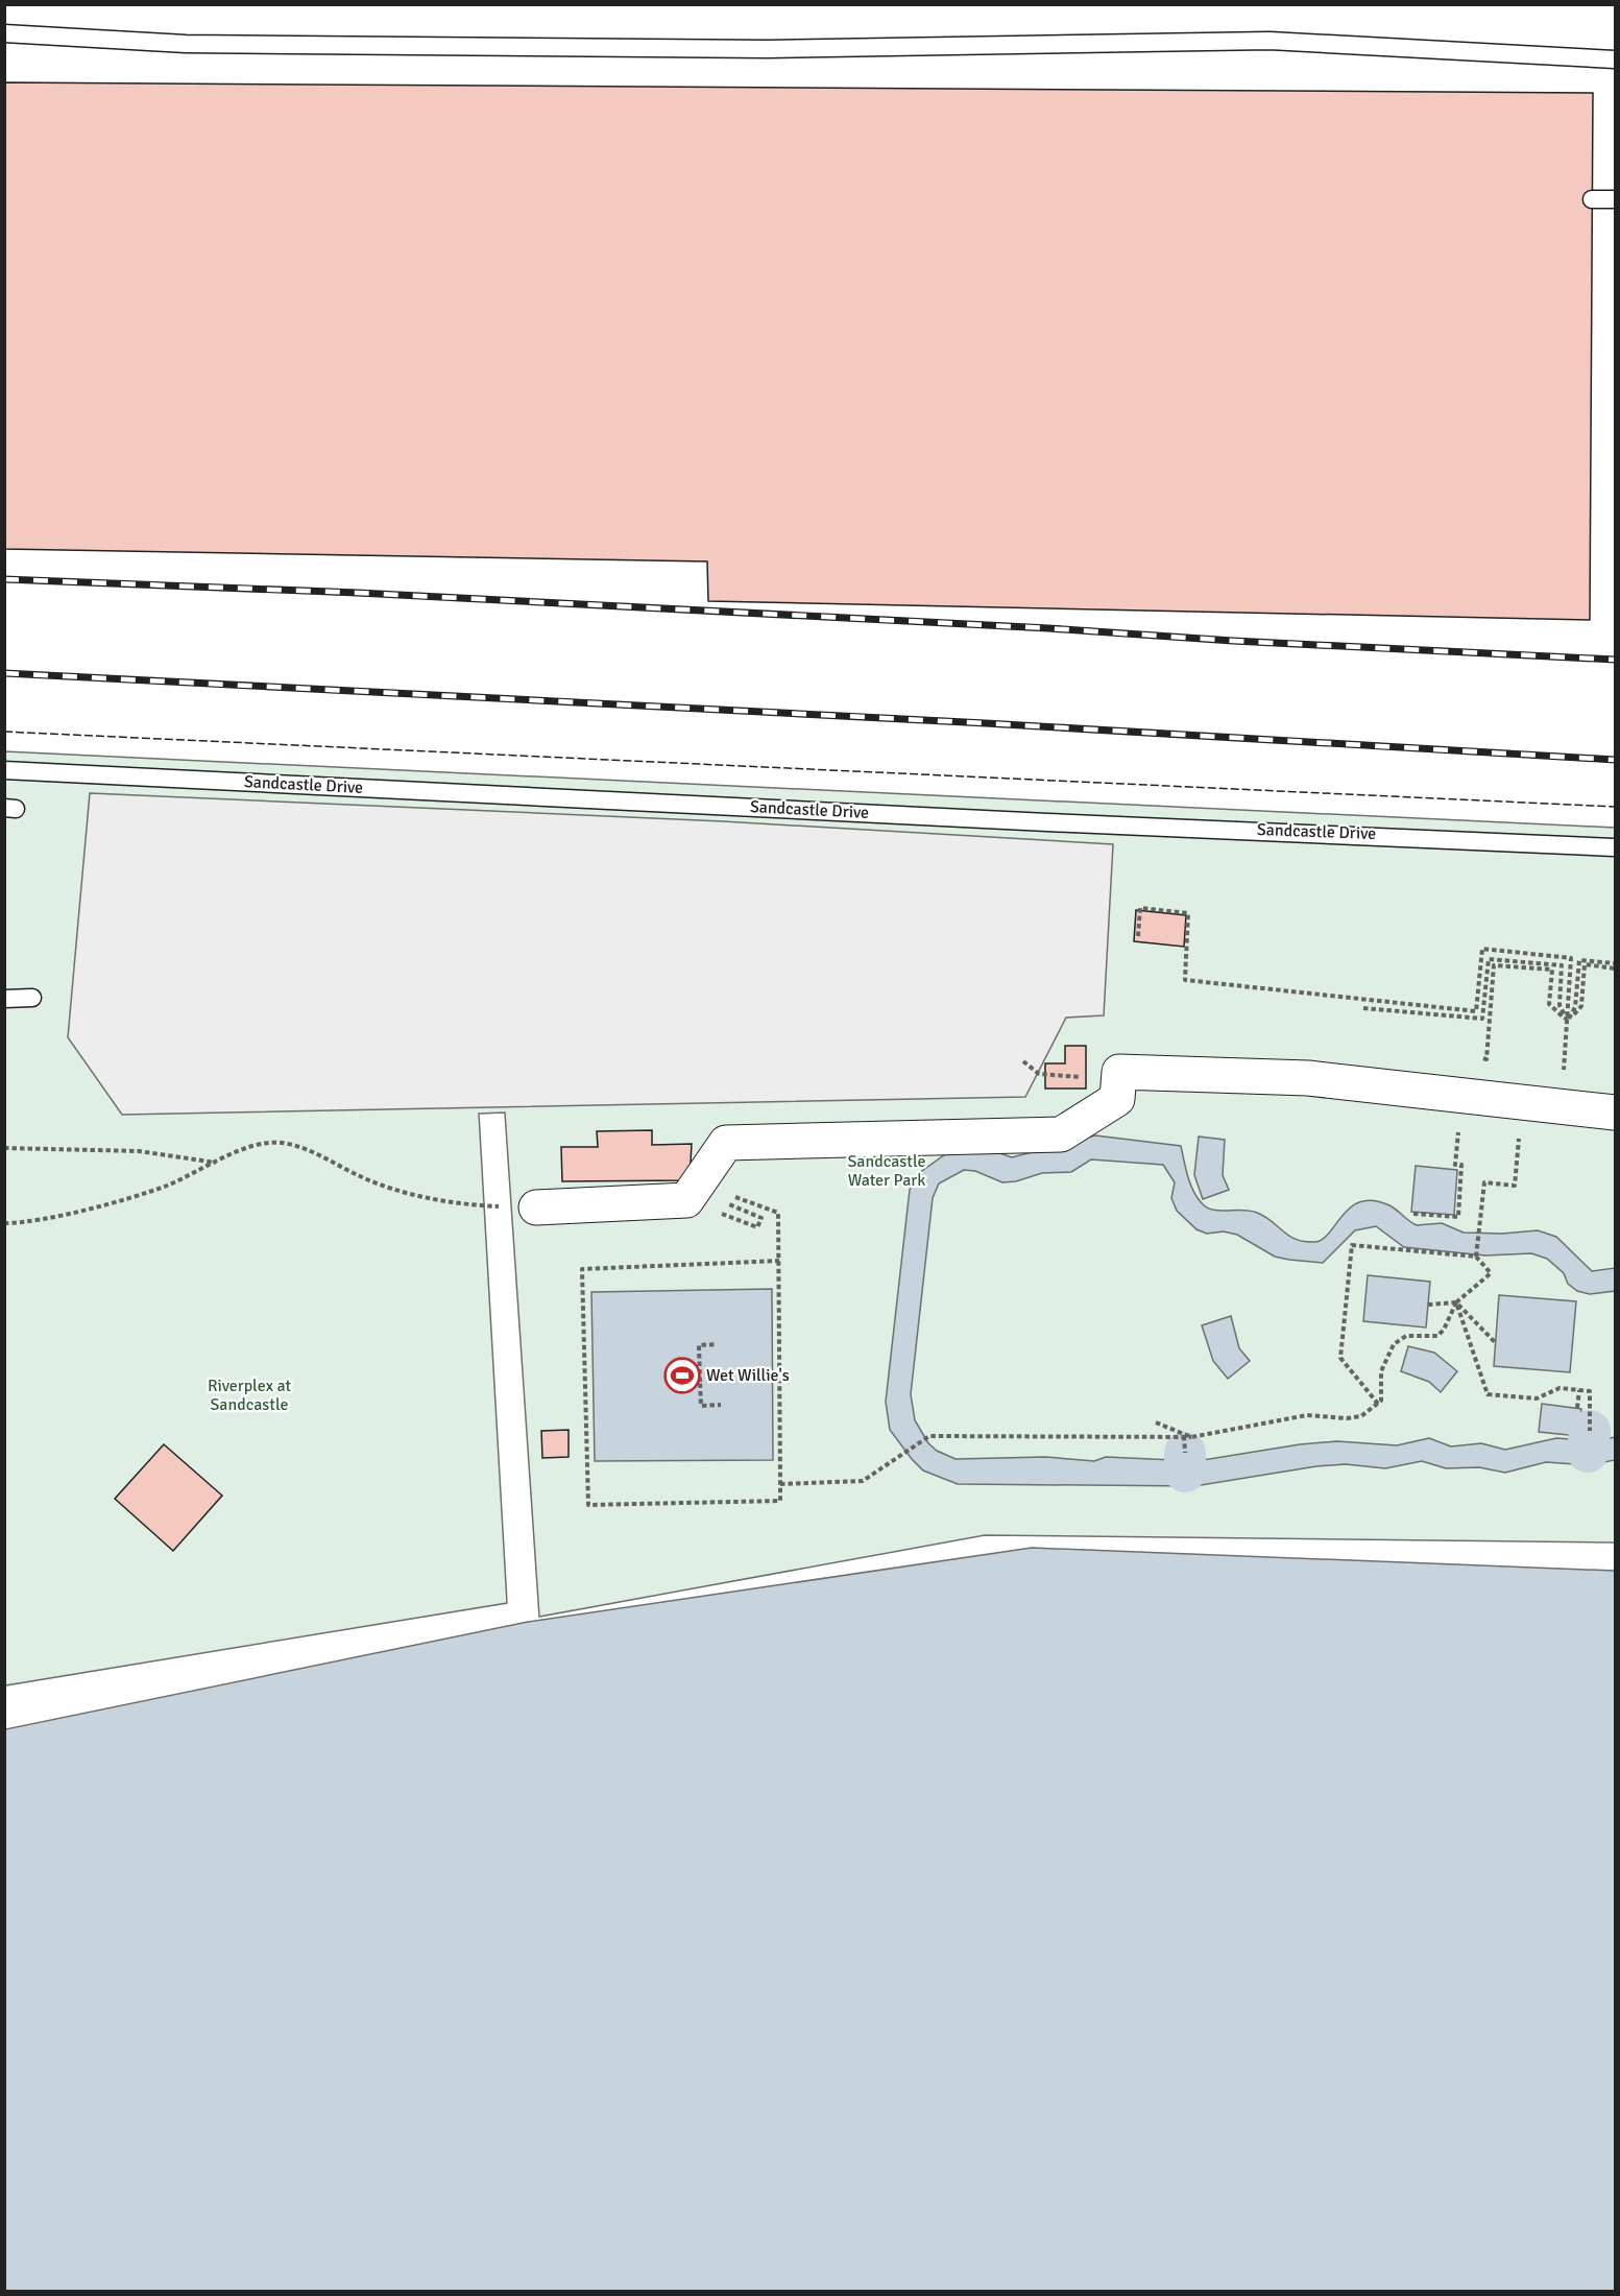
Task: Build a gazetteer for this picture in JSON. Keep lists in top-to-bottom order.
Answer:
{
  "streets": {
    "lane": ["Sandcastle Drive"]
  },
  "parks": ["Sandcastle Water Park", "Riverplex at Sandcastle"],
  "places": {
    "sports": ["Wet Willie's"]
  }
}
